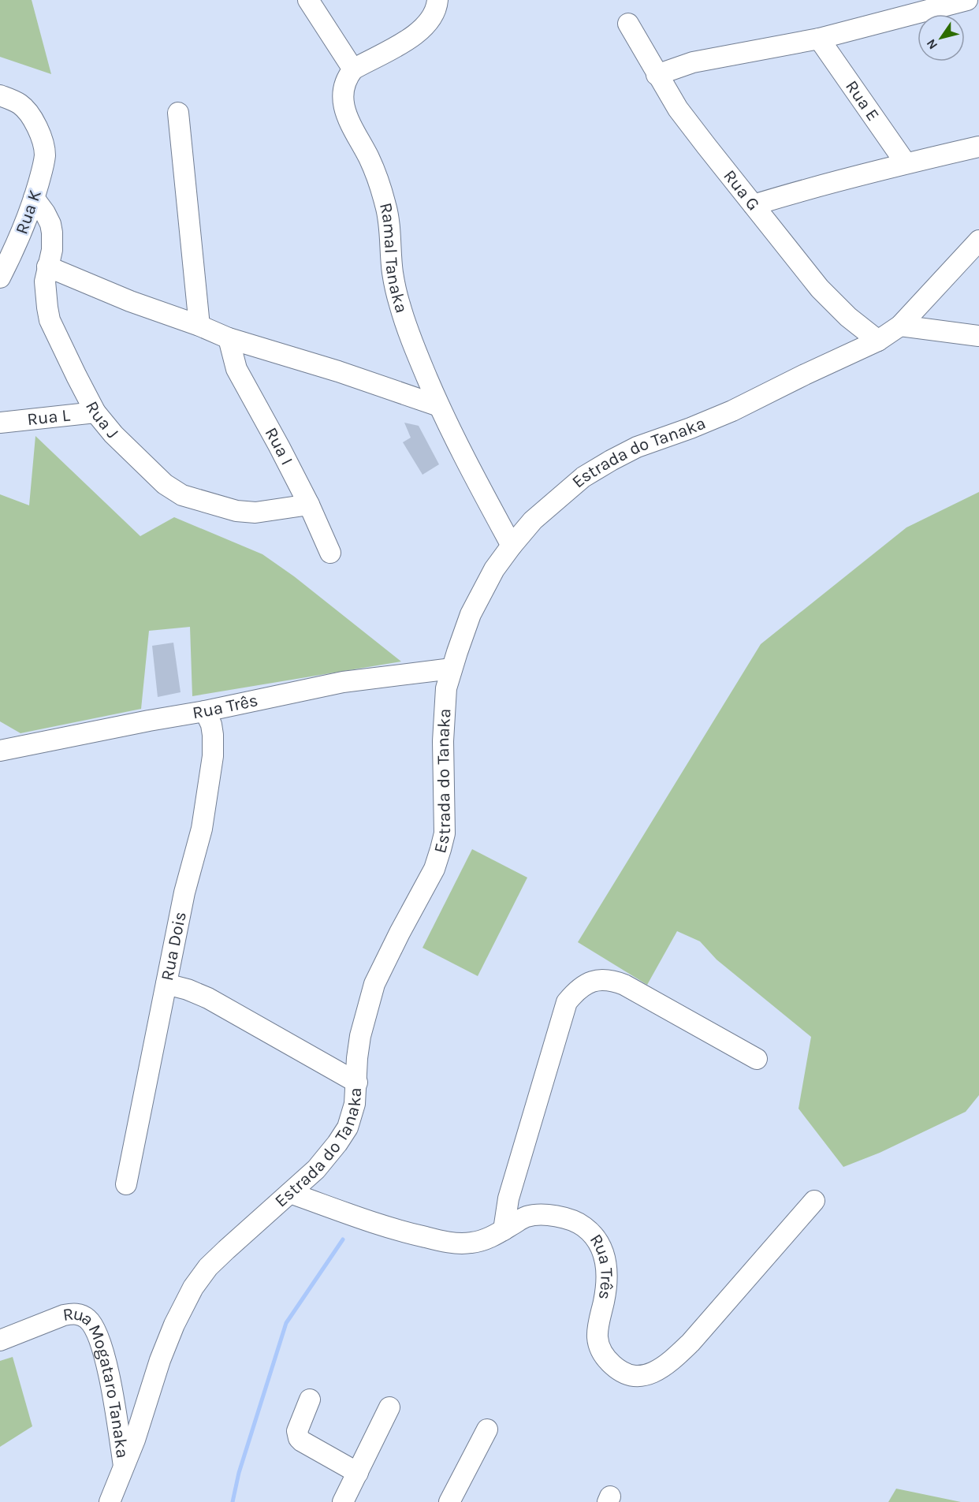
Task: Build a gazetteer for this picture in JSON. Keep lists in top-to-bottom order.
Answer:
{
  "streets": {
    "street": [
      "Rua E",
      "Rua G",
      "Rua K",
      "Ramal Tanaka",
      "Rua L",
      "Rua J",
      "Rua I",
      "Estrada do Tanaka",
      "Rua Três",
      "Rua Dois",
      "Rua Mogataro Tanaka"
    ]
  },
  "crossings": [
    ["Rua G", "Estrada do Tanaka"],
    ["Rua K", "Rua J"],
    ["Ramal Tanaka", "Estrada do Tanaka"],
    ["Rua L", "Rua J"],
    ["Rua J", "Rua I"],
    ["Estrada do Tanaka", "Rua Três"],
    ["Estrada do Tanaka", "Rua Mogataro Tanaka"],
    ["Rua Três", "Rua Dois"]
  ],
  "north": "bottom left"
}
